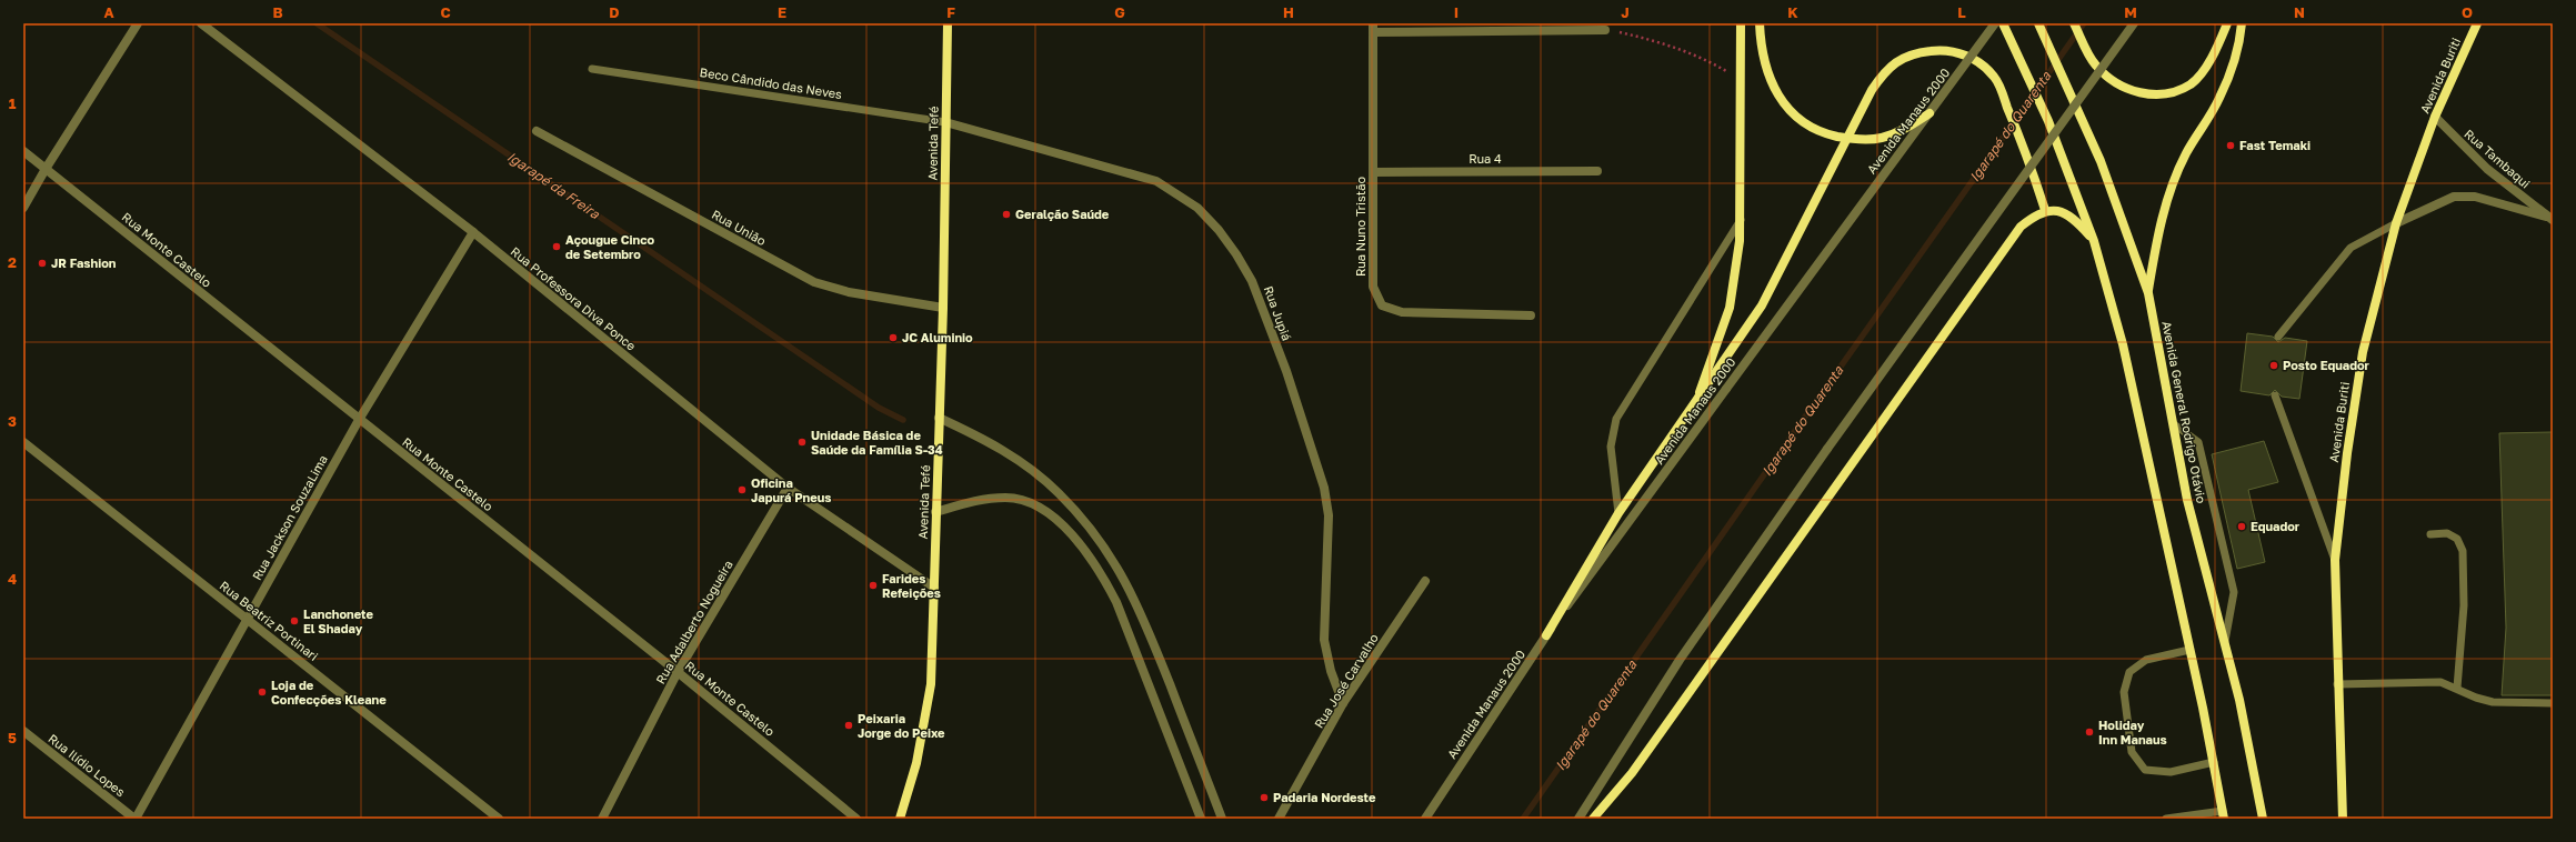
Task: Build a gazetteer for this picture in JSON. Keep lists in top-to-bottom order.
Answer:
{
  "streets": {
    "main road": ["Avenida Buriti", "Avenida Tefé", "Avenida General Rodrigo Otávio"],
    "street": [
      "Avenida Manaus 2000",
      "Rua 4",
      "Rua Tambaqui",
      "Rua Nuno Tristão",
      "Rua União",
      "Rua Monte Castelo",
      "Rua Professora Diva Ponce",
      "Rua Jupiá",
      "Rua Jackson SouzaLima",
      "Rua Beatriz Portinari",
      "Rua Adalberto Nogueira",
      "Rua José Carvalho",
      "Rua Ilídio Lopes"
    ],
    "lane": ["Beco Cândido das Neves"]
  },
  "crossings": [
    ["Avenida Buriti", "Rua Tambaqui"],
    ["Beco Cândido das Neves", "Avenida Tefé"],
    ["Beco Cândido das Neves", "Rua Jupiá"],
    ["Avenida Tefé", "Rua União"],
    ["Avenida Tefé", "Rua Professora Diva Ponce"],
    ["Avenida Tefé", "Rua Jupiá"],
    ["Rua 4", "Rua Nuno Tristão"],
    ["Rua Monte Castelo", "Rua Jackson SouzaLima"],
    ["Rua Monte Castelo", "Rua Adalberto Nogueira"],
    ["Rua Professora Diva Ponce", "Rua Jackson SouzaLima"],
    ["Rua Professora Diva Ponce", "Rua Adalberto Nogueira"],
    ["Rua Jupiá", "Rua José Carvalho"],
    ["Rua Jackson SouzaLima", "Rua Beatriz Portinari"],
    ["Rua Jackson SouzaLima", "Rua Ilídio Lopes"]
  ],
  "water": ["Igarapé do Quarenta", "Igarapé da Freira"],
  "places": [
    "Fast Temaki",
    "Geralção Saúde",
    "Açougue Cinco de Setembro",
    "JR Fashion",
    "JC Aluminio",
    "Posto Equador",
    "Unidade Básica de Saúde da Família S-34",
    "Oficina Japurá Pneus",
    "Equador",
    "Farides Refeições",
    "Lanchonete El Shaday",
    "Loja de Confecções Kleane",
    "Peixaria Jorge do Peixe",
    "Holiday Inn Manaus",
    "Padaria Nordeste"
  ],
  "grid": {
    "columns": [
      "A",
      "B",
      "C",
      "D",
      "E",
      "F",
      "G",
      "H",
      "I",
      "J",
      "K",
      "L",
      "M",
      "N",
      "O"
    ],
    "rows": [
      "1",
      "2",
      "3",
      "4",
      "5"
    ]
  }
}
